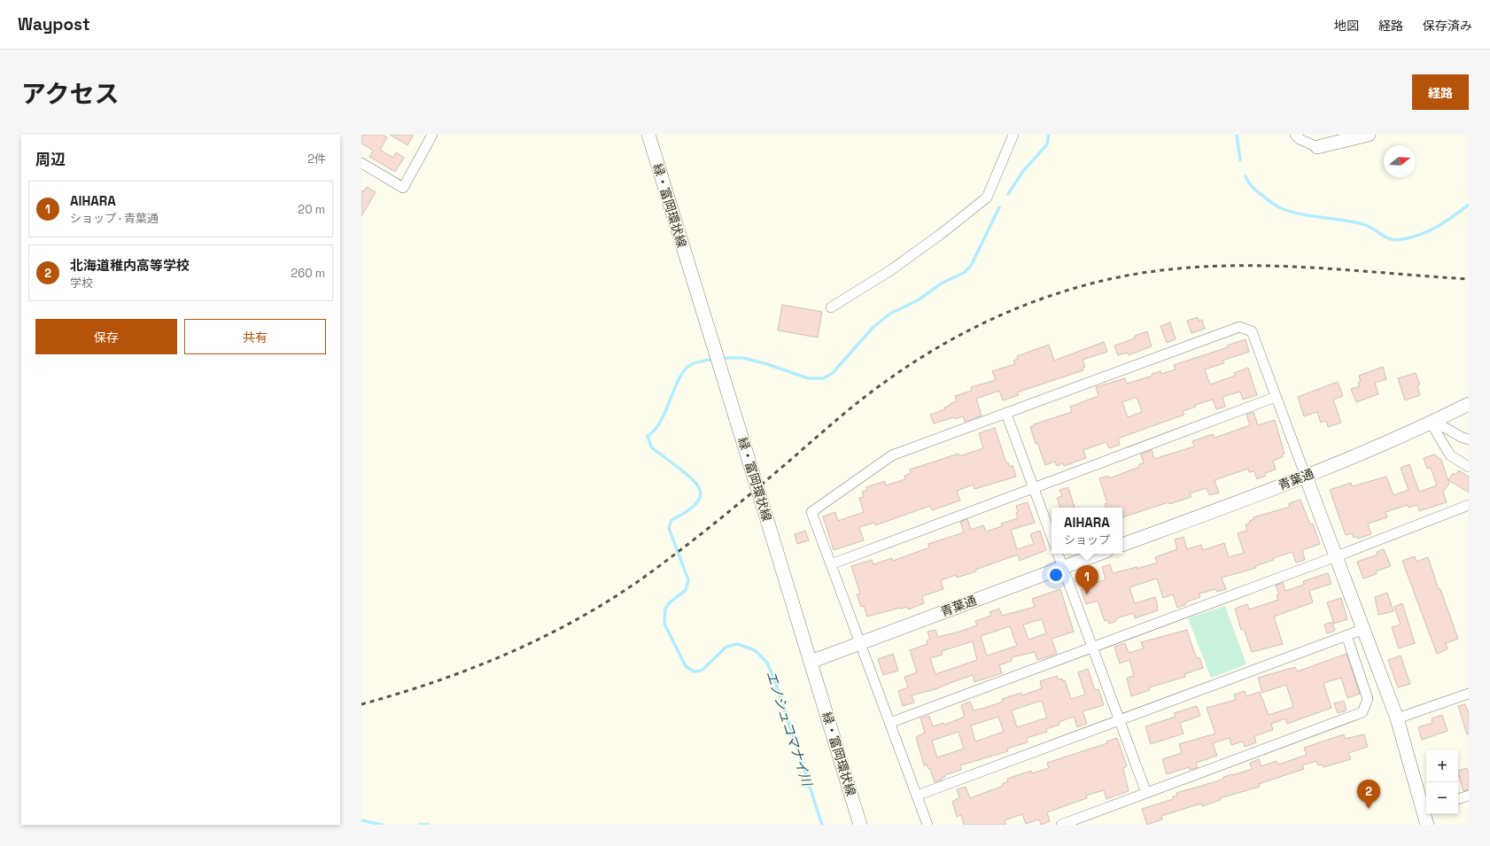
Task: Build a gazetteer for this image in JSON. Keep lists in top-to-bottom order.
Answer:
{
  "streets": {
    "street": ["緑・富岡環状線", "青葉通"]
  },
  "crossings": [
    ["緑・富岡環状線", "青葉通"]
  ],
  "water": ["エノシュコマナイ川"],
  "north": "right",
  "page": {
    "header": "Waypost",
    "nav": ["地図", "経路", "保存済み"],
    "title": "アクセス",
    "buttons": [
      "経路",
      ["保存", "共有"]
    ],
    "heading": ["周辺", "2件"],
    "list": [
      {
        "mark": "1",
        "name": "AIHARA",
        "note": "ショップ · 青葉通",
        "value": "20 m"
      },
      {
        "mark": "2",
        "name": "北海道稚内高等学校",
        "note": "学校",
        "value": "260 m"
      }
    ],
    "popup": ["AIHARA", "ショップ"],
    "pins": ["1", "2"],
    "map_buttons": ["+", "−"]
  }
}
